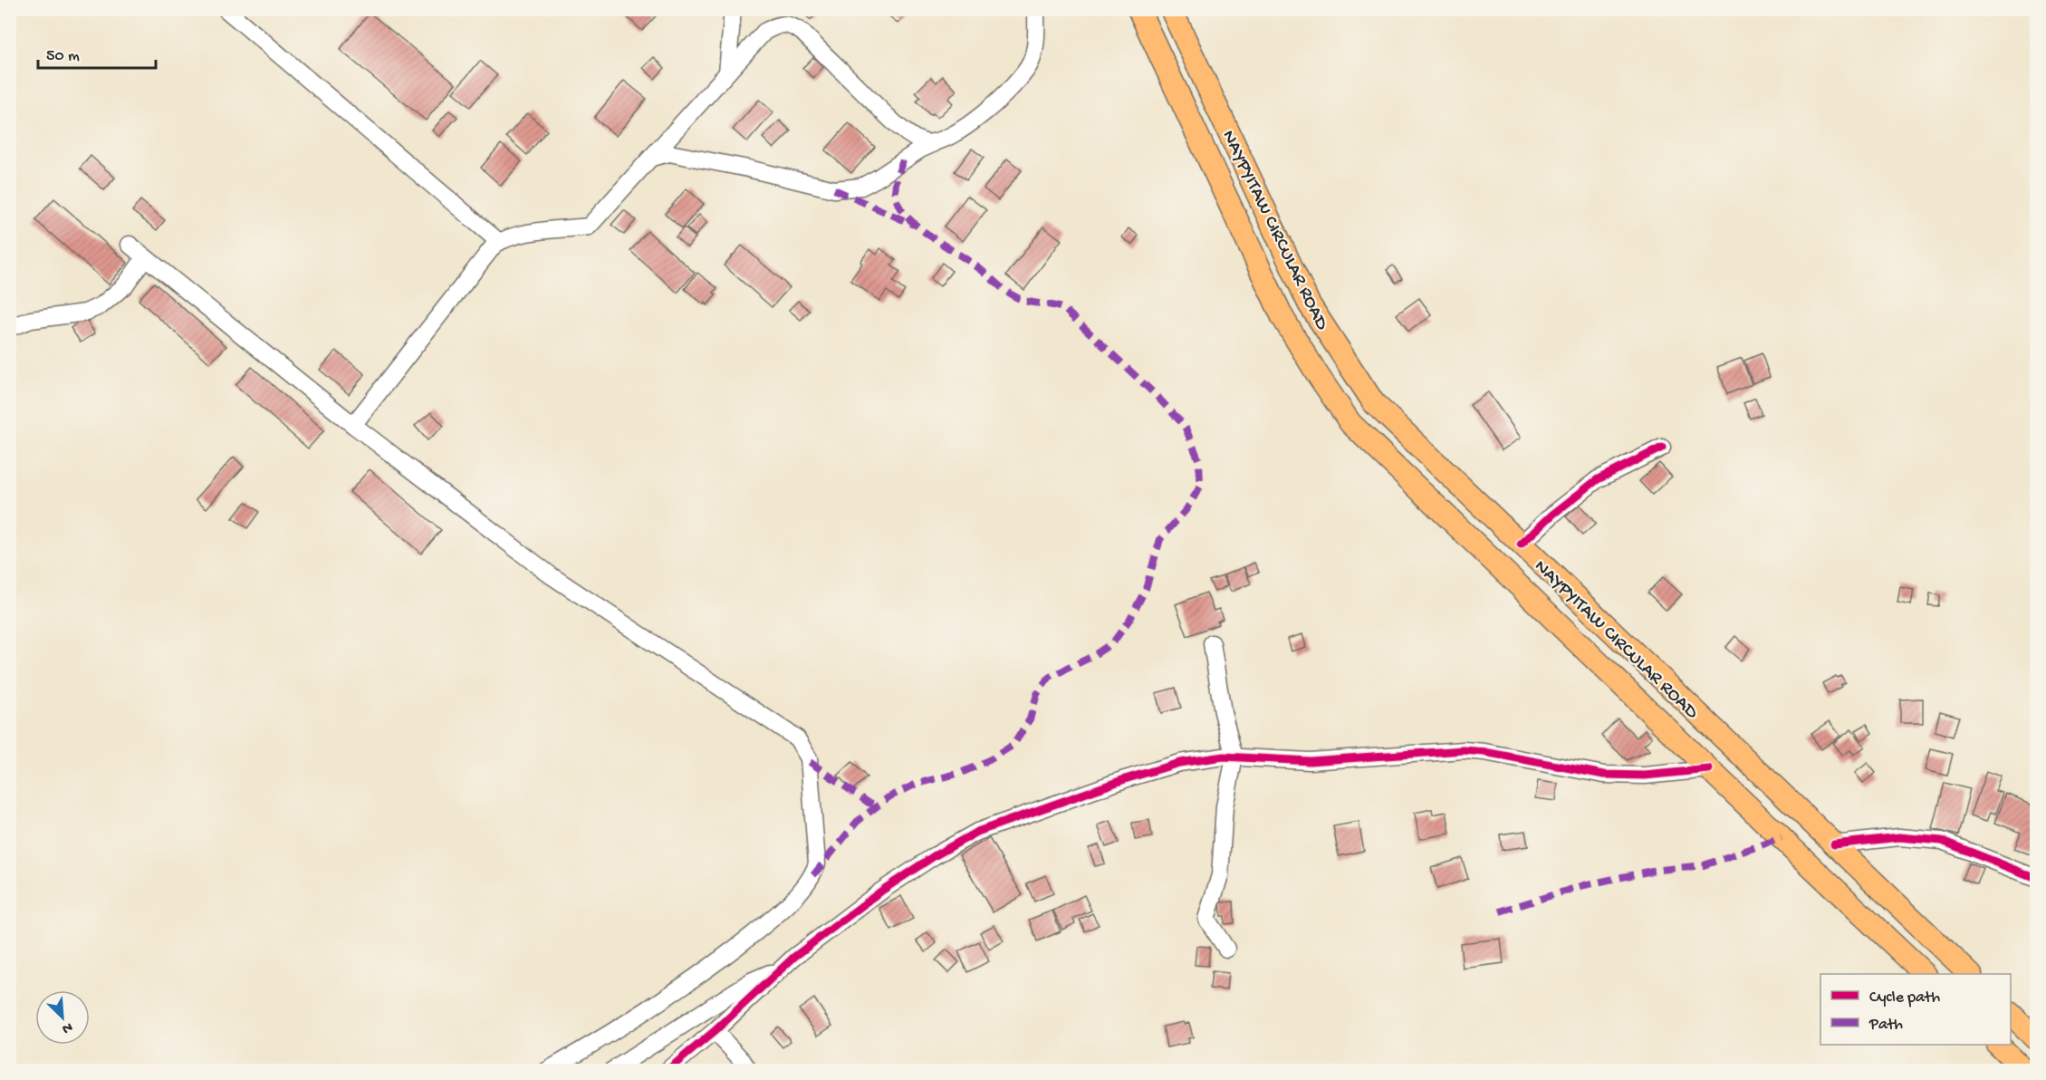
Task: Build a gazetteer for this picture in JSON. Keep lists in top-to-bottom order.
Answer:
{
  "streets": {
    "main road": ["NAYPYITAW CIRCULAR ROAD"]
  },
  "legend": ["Cycle path", "Path"],
  "scale_bar": "50 m",
  "north": "bottom right"
}
